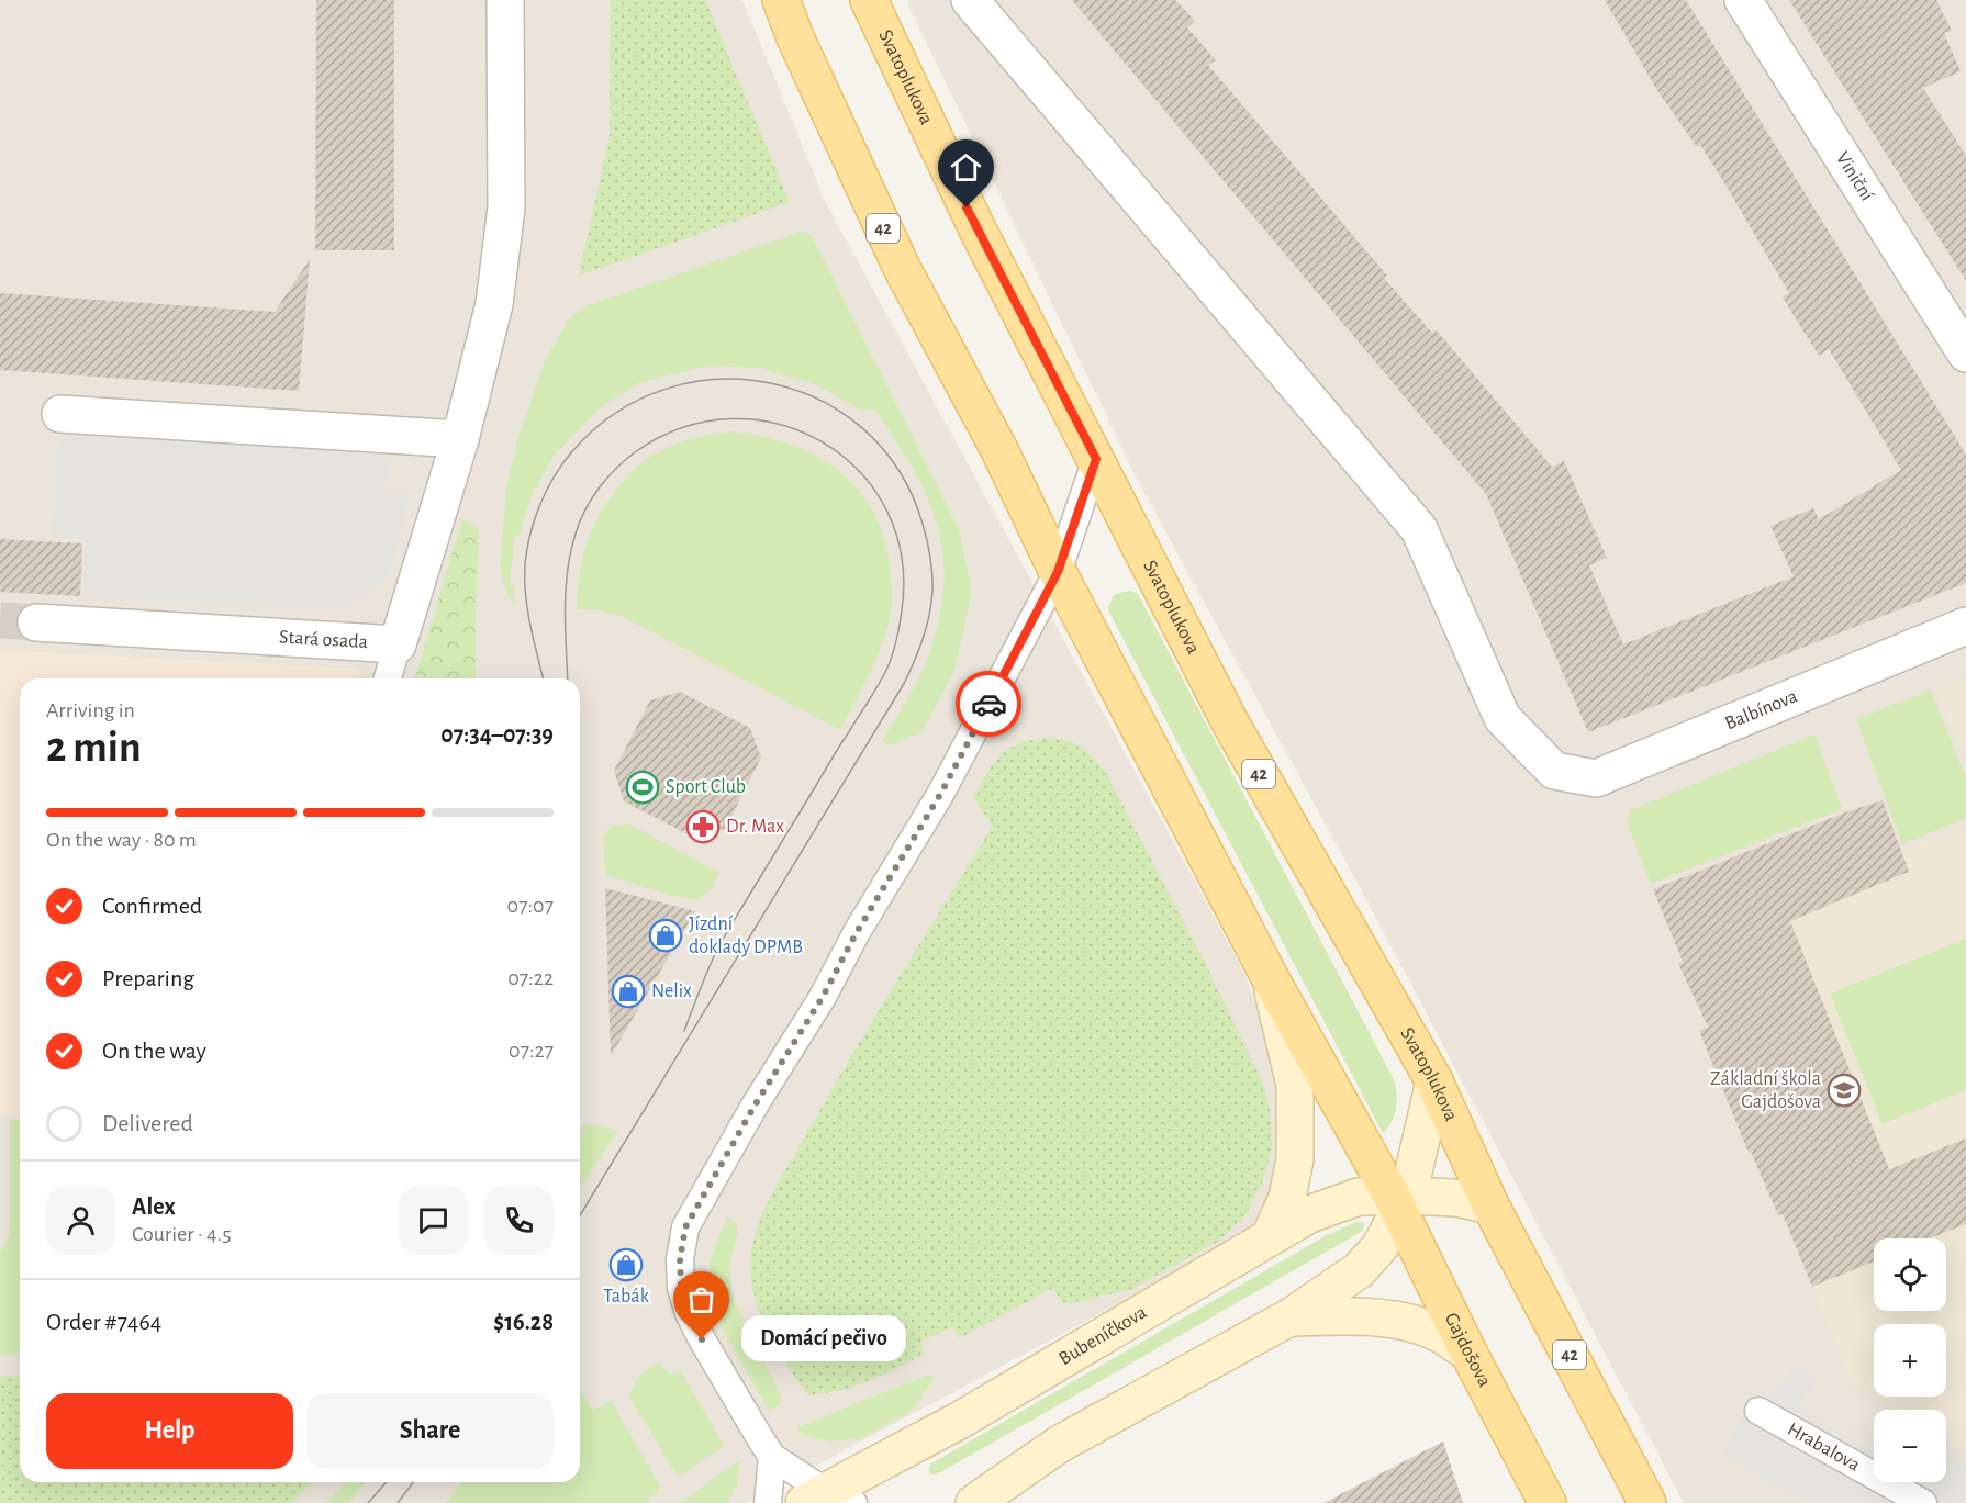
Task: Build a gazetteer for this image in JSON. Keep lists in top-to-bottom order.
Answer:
{
  "streets": {
    "main road": ["Svatoplukova", "42", "Gajdošova"],
    "street": [
      "Viniční",
      "Stará osada",
      "Balbínova",
      "Bubeníčkova"
    ],
    "lane": ["Hrabalova"]
  },
  "crossings": [
    ["Svatoplukova", "42"],
    ["Svatoplukova", "Bubeníčkova"],
    ["42", "Bubeníčkova"],
    ["42", "Gajdošova"],
    ["Bubeníčkova", "Gajdošova"]
  ],
  "places": {
    "sports": ["Sport Club"],
    "pharmacy": ["Dr. Max"],
    "shop": ["Jízdní doklady DPMB", "Nelix", "Tabák"],
    "school or university": ["Základní škola Gajdošova"],
    "other": ["Domácí pečivo"]
  },
  "page": {
    "heading": ["2 min", "Arriving in", "07:34–07:39"],
    "panel": [
      "Alex",
      "Courier · 4.5",
      "Order #7464",
      "$16.28"
    ],
    "bar": "On the way · 80 m",
    "list": [
      ["Confirmed", "07:07"],
      ["Preparing", "07:22"],
      ["On the way", "07:27"],
      "Delivered"
    ],
    "map_buttons": ["+", "−"],
    "bubble": "Domácí pečivo",
    "buttons": ["Help", "Share"]
  }
}
